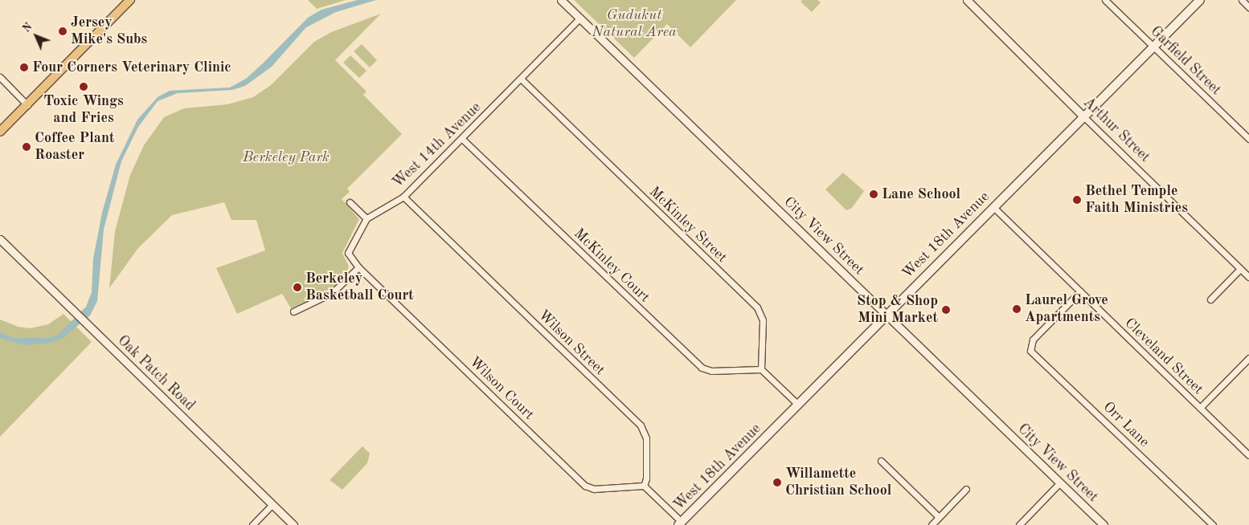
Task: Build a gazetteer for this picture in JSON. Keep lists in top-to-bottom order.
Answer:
{
  "streets": {
    "main road": ["West 18th Avenue"],
    "street": [
      "Garfield Street",
      "Arthur Street",
      "West 14th Avenue",
      "McKinley Street",
      "City View Street",
      "McKinley Court",
      "Wilson Street",
      "Cleveland Street",
      "Oak Patch Road",
      "Wilson Court",
      "Orr Lane"
    ]
  },
  "crossings": [
    ["Garfield Street", "West 18th Avenue"],
    ["Arthur Street", "West 18th Avenue"],
    ["West 14th Avenue", "McKinley Street"],
    ["West 14th Avenue", "City View Street"],
    ["West 14th Avenue", "McKinley Court"],
    ["West 14th Avenue", "Wilson Street"],
    ["McKinley Street", "McKinley Court"],
    ["West 18th Avenue", "City View Street"],
    ["West 18th Avenue", "Cleveland Street"],
    ["Wilson Street", "Wilson Court"],
    ["Cleveland Street", "Orr Lane"]
  ],
  "parks": ["Gudukut Natural Area", "Berkeley Park"],
  "places": [
    "Jersey Mike's Subs",
    "Four Corners Veterinary Clinic",
    "Toxic Wings and Fries",
    "Coffee Plant Roaster",
    "Lane School",
    "Bethel Temple Faith Ministries",
    "Berkeley Basketball Court",
    "Laurel Grove Apartments",
    "Stop & Shop Mini Market",
    "Willamette Christian School"
  ],
  "north": "top left"
}
